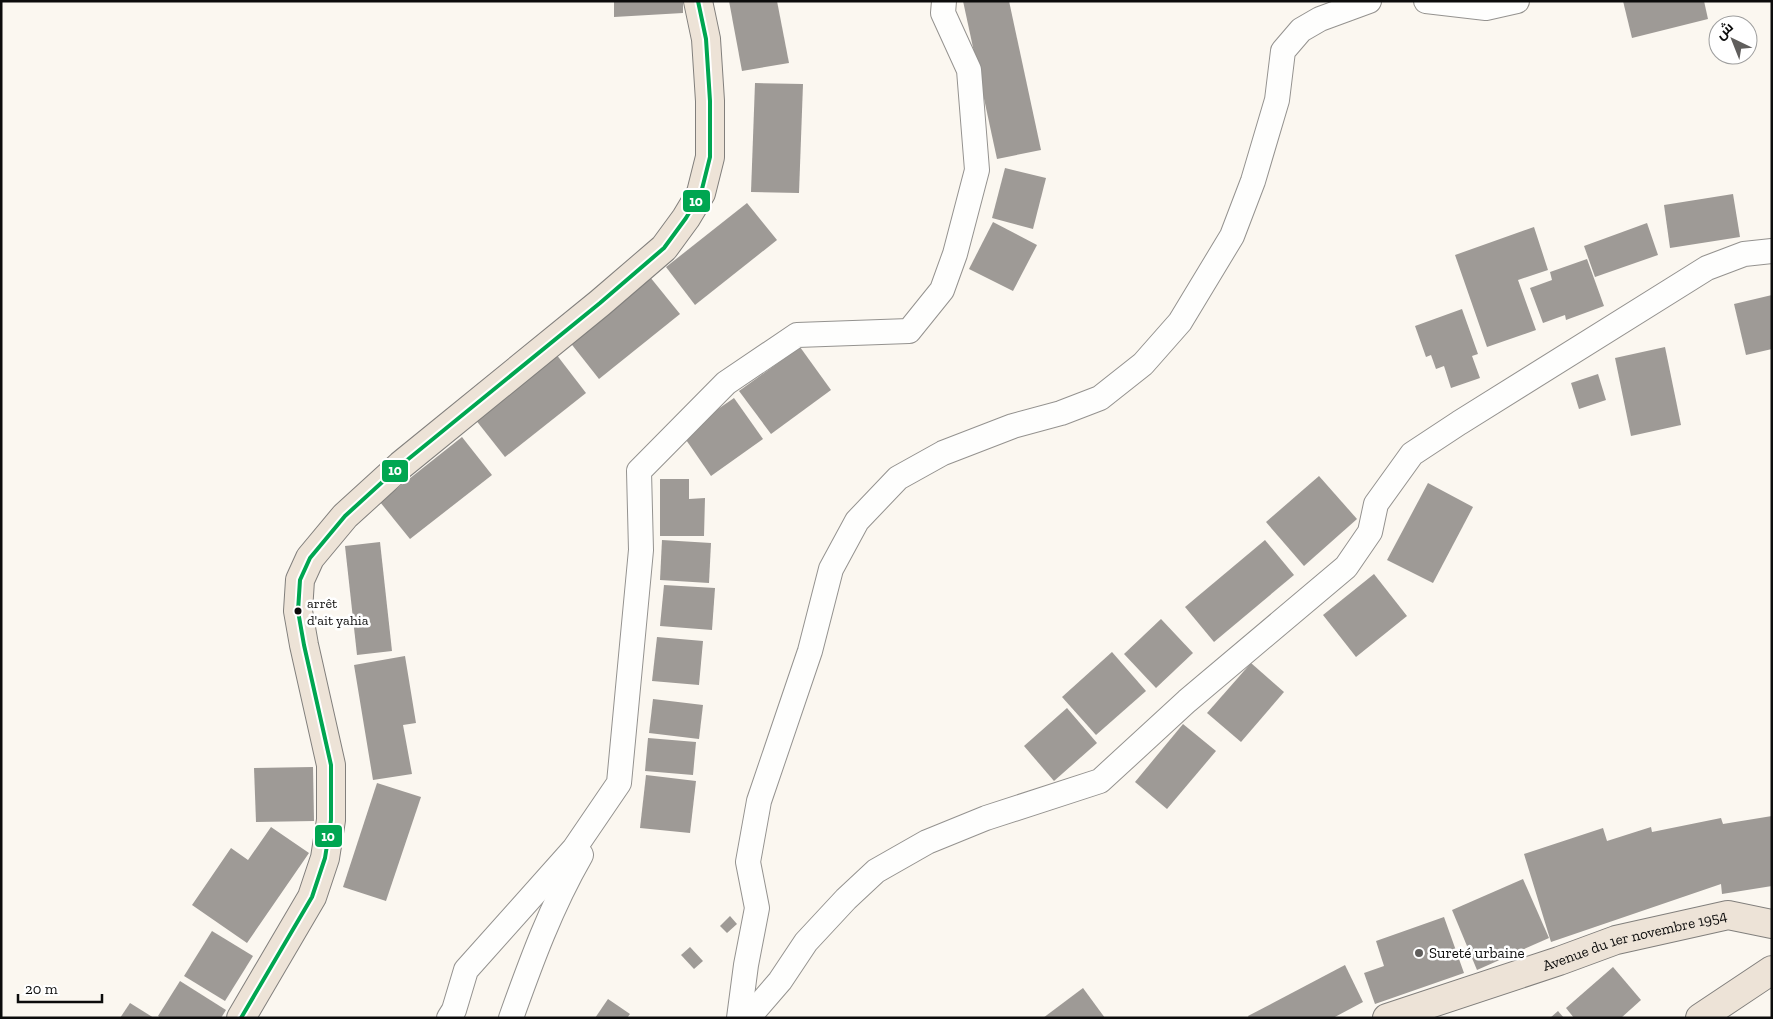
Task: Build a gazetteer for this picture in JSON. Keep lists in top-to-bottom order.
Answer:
{
  "streets": {
    "main road": ["Avenue du 1er novembre 1954"]
  },
  "places": ["arrêt d'ait yahia", "Sureté urbaine"],
  "lines": ["transit line 10"],
  "scale_bar": "20 m",
  "north": "top left"
}
